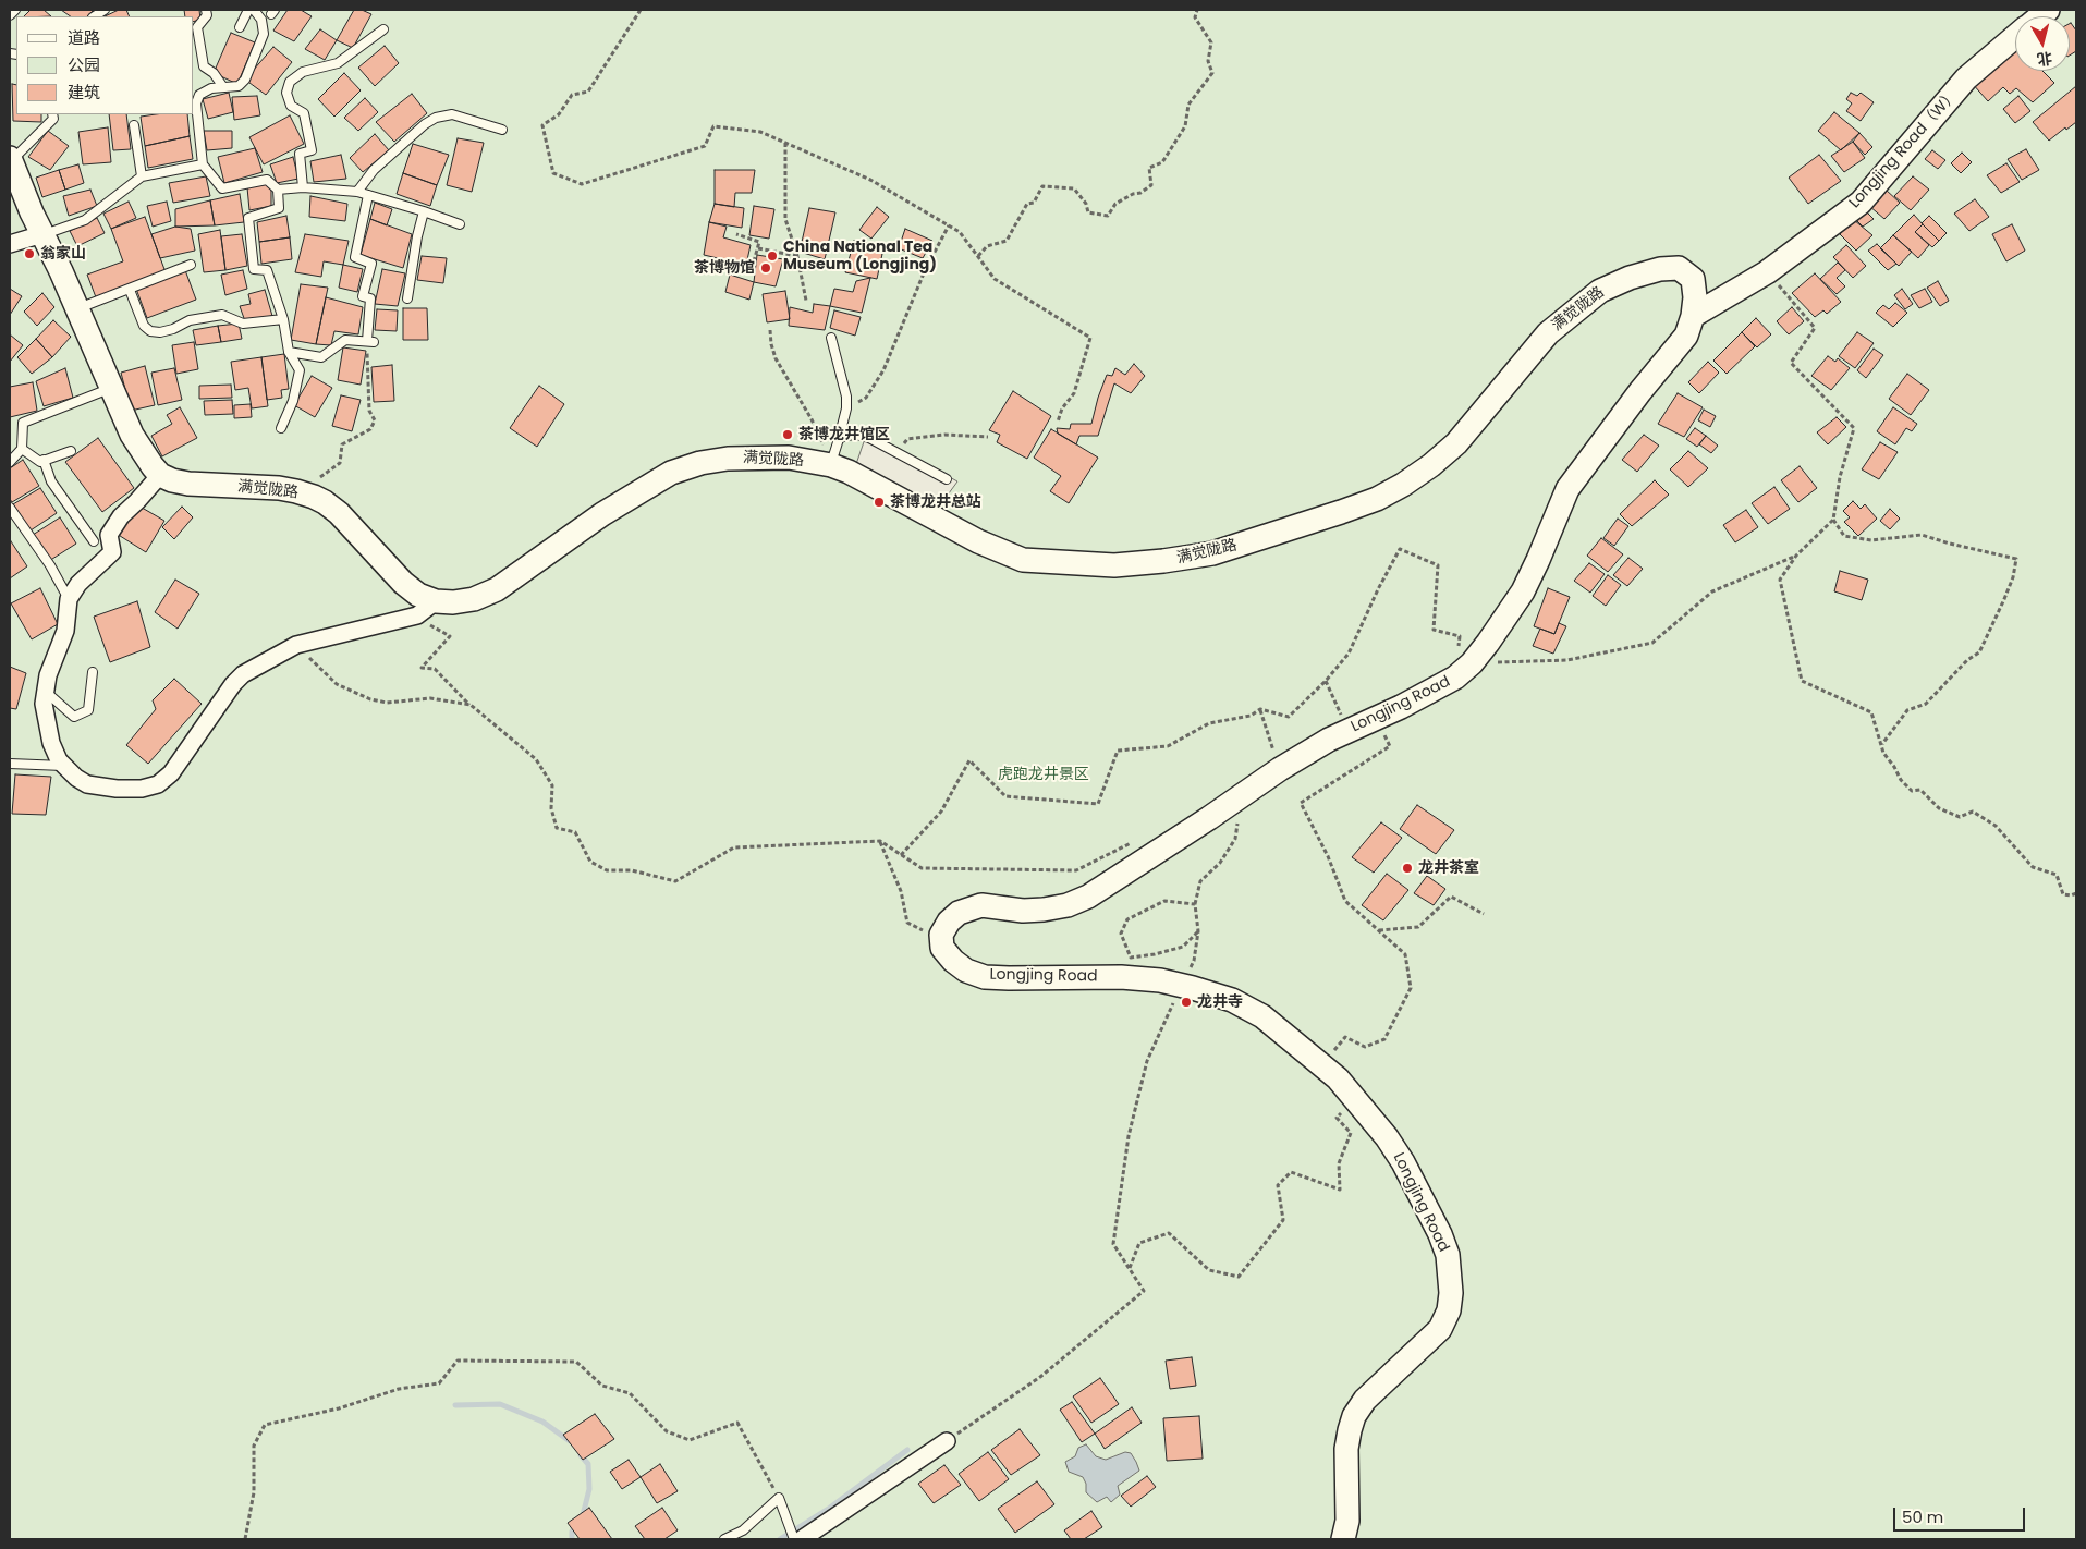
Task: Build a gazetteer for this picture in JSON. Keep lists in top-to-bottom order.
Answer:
{
  "streets": {
    "street": ["Longjing Road（W）", "满觉陇路", "Longjing Road"]
  },
  "crossings": [
    ["Longjing Road（W）", "满觉陇路"],
    ["Longjing Road（W）", "Longjing Road"],
    ["满觉陇路", "Longjing Road"]
  ],
  "parks": ["虎跑龙井景区"],
  "places": [
    "翁家山",
    "China National Tea Museum (Longjing)",
    "茶博物馆",
    "茶博龙井馆区",
    "茶博龙井总站",
    "龙井茶室",
    "龙井寺"
  ],
  "legend": ["道路", "公园", "建筑"],
  "scale_bar": "50 m",
  "north": "bottom"
}
